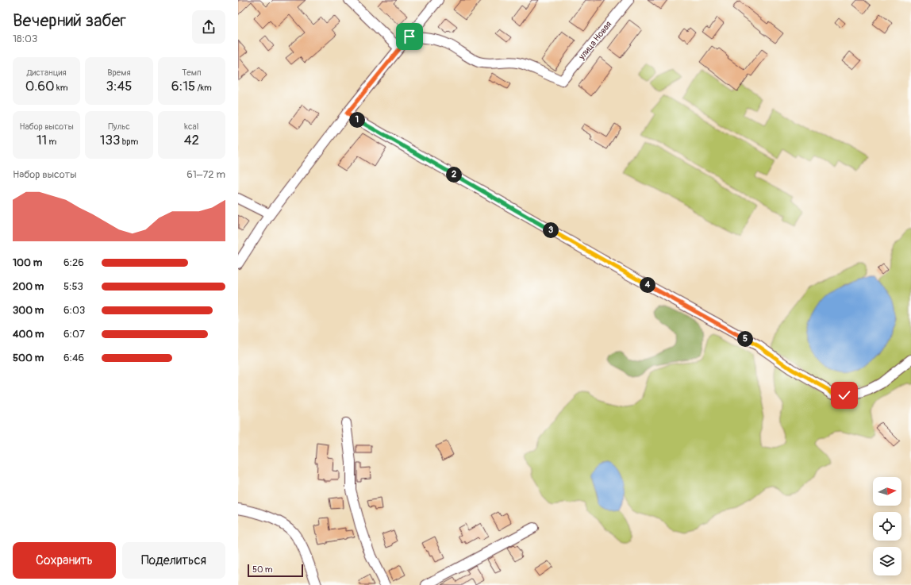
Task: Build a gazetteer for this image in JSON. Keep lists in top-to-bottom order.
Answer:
{
  "streets": {
    "street": ["улица Новая"]
  },
  "scale_bar": "50 m",
  "north": "right",
  "page": {
    "heading": ["Вечерний забег", "18:03"],
    "stats": [
      ["Дистанция", "0.60 km"],
      ["Время", "3:45"],
      ["Темп", "6:15 /km"],
      ["Набор высоты", "11 m"],
      ["Пульс", "133 bpm"],
      ["kcal", "42"]
    ],
    "pins": [
      "1",
      "2",
      "3",
      "4",
      "5"
    ],
    "chart": ["Набор высоты", "61–72 m"],
    "list": [
      {
        "name": "100 m",
        "note": "6:26"
      },
      {
        "name": "200 m",
        "note": "5:53"
      },
      {
        "name": "300 m",
        "note": "6:03"
      },
      {
        "name": "400 m",
        "note": "6:07"
      },
      {
        "name": "500 m",
        "note": "6:46"
      }
    ],
    "buttons": ["Сохранить", "Поделиться"],
    "scale": "50 m"
  }
}
